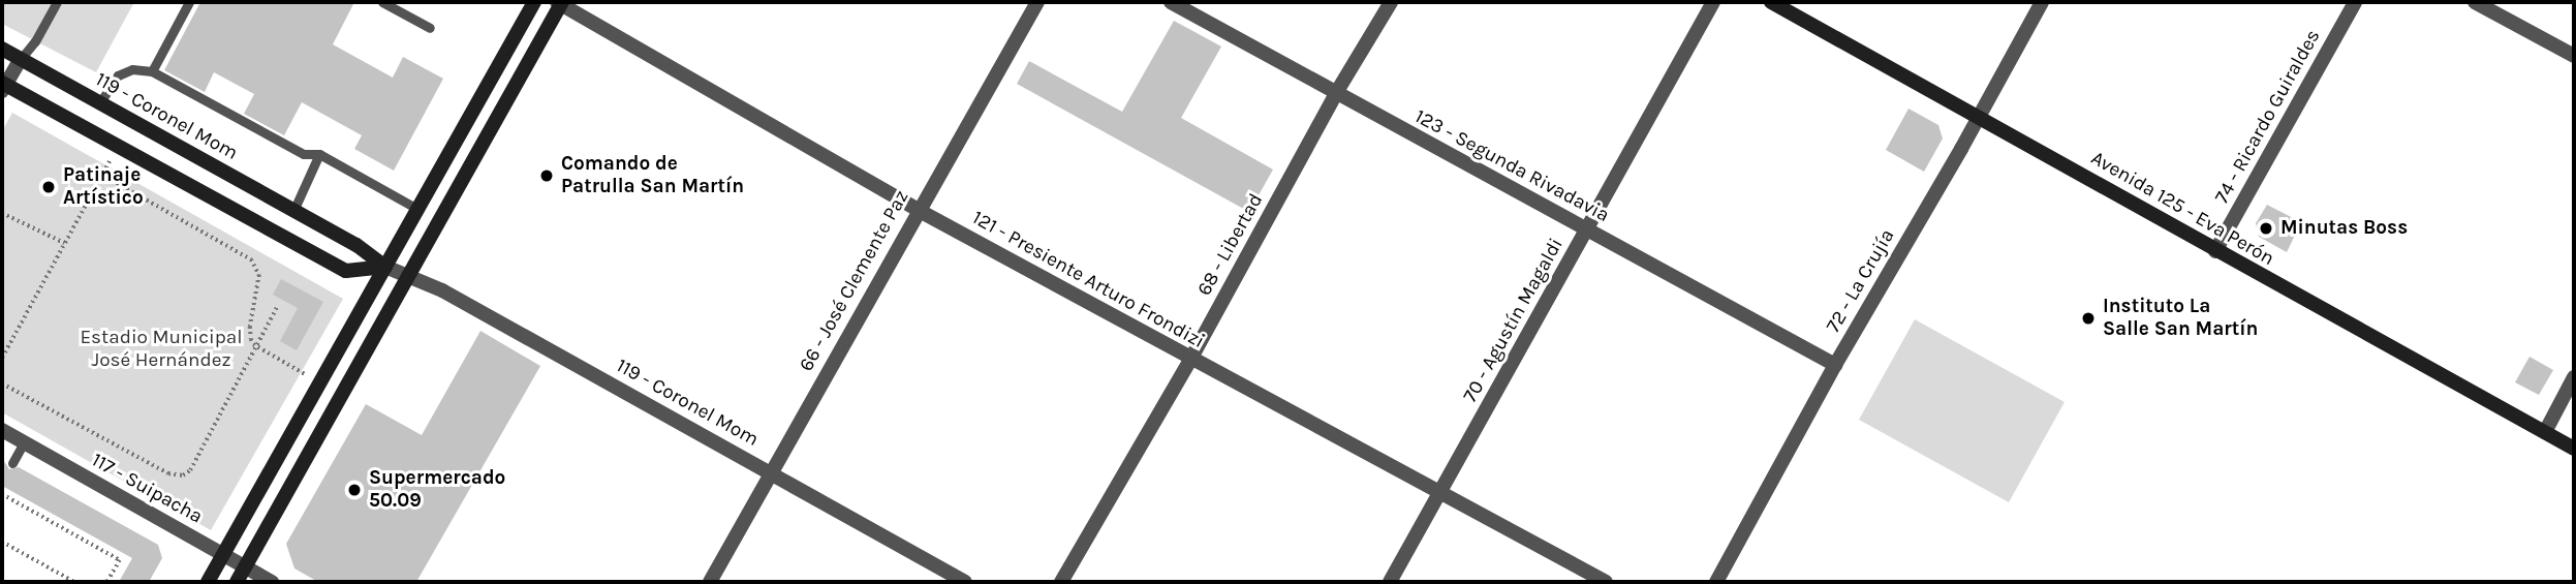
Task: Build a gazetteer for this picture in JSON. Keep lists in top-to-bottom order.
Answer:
{
  "streets": {
    "main road": ["119 - Coronel Mom", "Avenida 125 - Eva Perón"],
    "street": [
      "74 - Ricardo Guiraldes",
      "123 - Segunda Rivadavia",
      "68 - Libertad",
      "121 - Presiente Arturo Frondizi",
      "66 - José Clemente Paz",
      "72 - La Crujía",
      "70 - Agustín Magaldi",
      "117 - Suipacha"
    ]
  },
  "crossings": [
    ["119 - Coronel Mom", "66 - José Clemente Paz"],
    ["74 - Ricardo Guiraldes", "Avenida 125 - Eva Perón"],
    ["123 - Segunda Rivadavia", "68 - Libertad"],
    ["123 - Segunda Rivadavia", "72 - La Crujía"],
    ["123 - Segunda Rivadavia", "70 - Agustín Magaldi"],
    ["Avenida 125 - Eva Perón", "72 - La Crujía"],
    ["68 - Libertad", "121 - Presiente Arturo Frondizi"],
    ["121 - Presiente Arturo Frondizi", "66 - José Clemente Paz"],
    ["121 - Presiente Arturo Frondizi", "70 - Agustín Magaldi"]
  ],
  "parks": ["Estadio Municipal José Hernández"],
  "places": [
    "Comando de Patrulla San Martín",
    "Patinaje Artístico",
    "Minutas Boss",
    "Instituto La Salle San Martín",
    "Supermercado 50.09"
  ]
}
